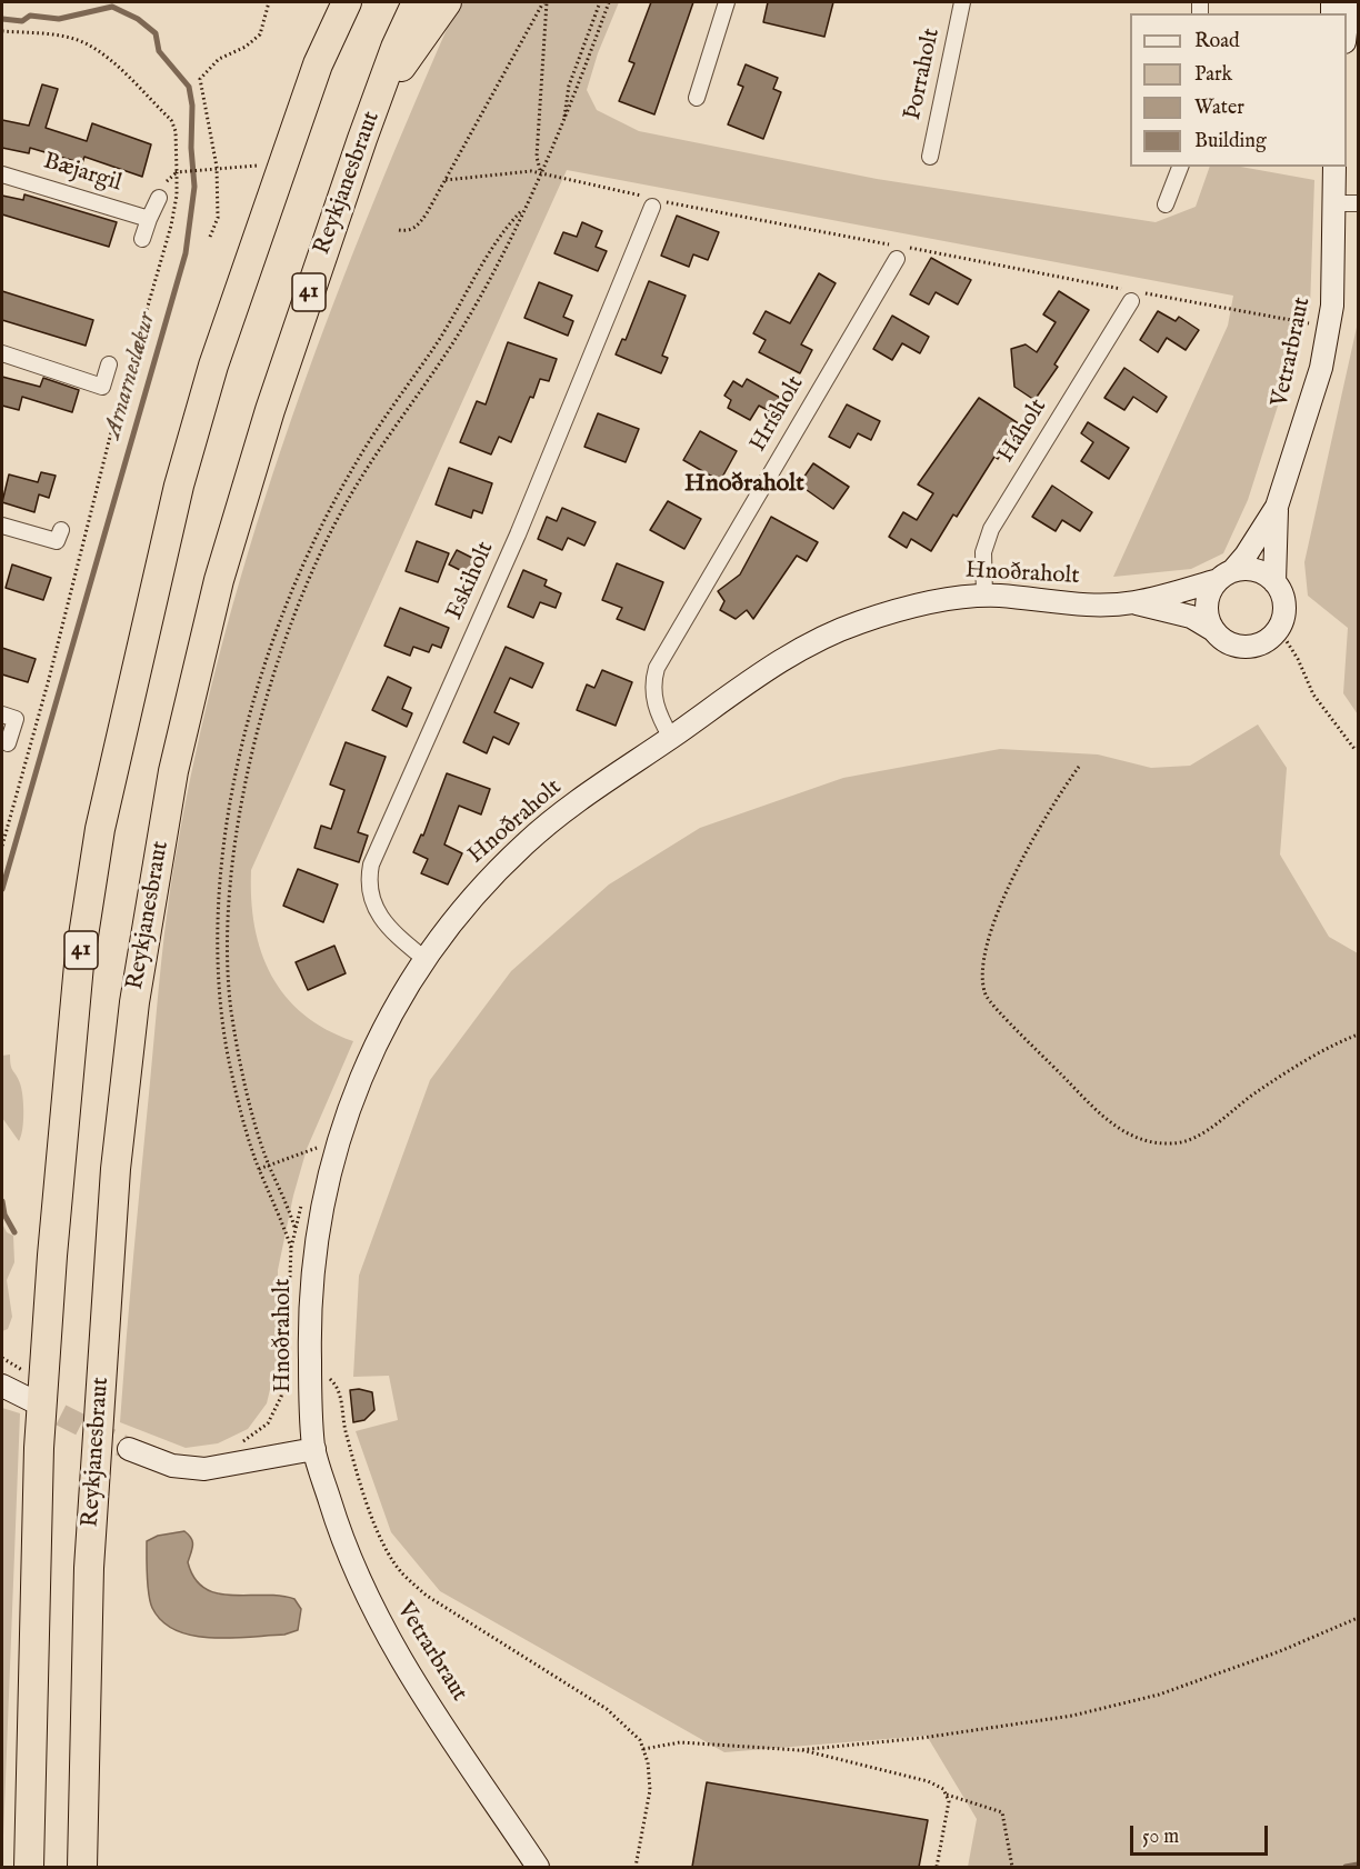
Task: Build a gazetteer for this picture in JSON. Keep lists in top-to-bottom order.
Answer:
{
  "streets": {
    "highway": ["Reykjanesbraut", "41"],
    "street": [
      "Þorraholt",
      "Bæjargil",
      "Vetrarbraut",
      "Hrísholt",
      "Háholt",
      "Hnoðraholt",
      "Eskiholt"
    ]
  },
  "crossings": [
    ["Vetrarbraut", "Hnoðraholt"],
    ["Hrísholt", "Hnoðraholt"],
    ["Háholt", "Hnoðraholt"],
    ["Hnoðraholt", "Eskiholt"]
  ],
  "districts": ["Hnoðraholt"],
  "water": ["Arnarneslækur"],
  "legend": [
    "Road",
    "Park",
    "Water",
    "Building"
  ],
  "scale_bar": "50 m"
}
